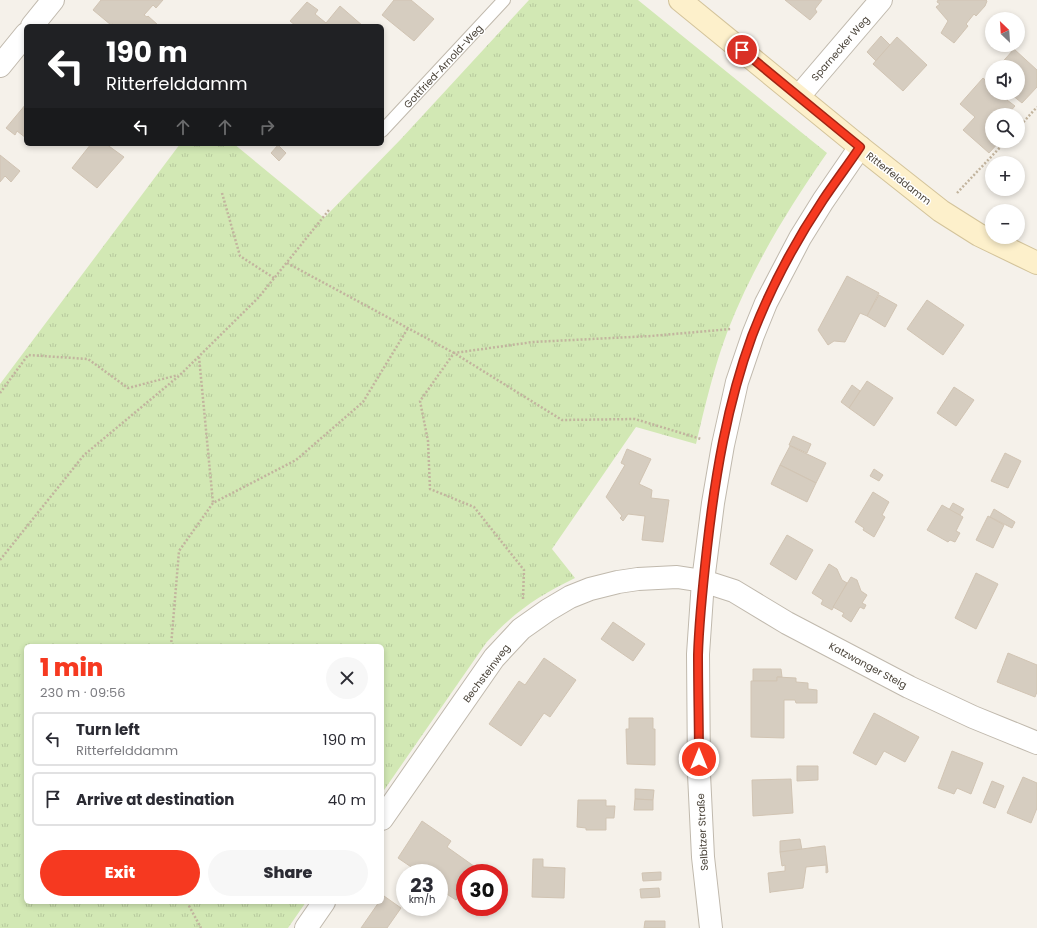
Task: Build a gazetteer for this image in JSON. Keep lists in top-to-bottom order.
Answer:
{
  "streets": {
    "main road": ["Ritterfelddamm"],
    "street": [
      "Sparnecker Weg",
      "Katzwanger Steig",
      "Bechsteinweg",
      "Selbitzer Straße"
    ],
    "lane": ["Gottfried-Arnold-Weg"]
  },
  "crossings": [
    ["Sparnecker Weg", "Ritterfelddamm"],
    ["Ritterfelddamm", "Selbitzer Straße"],
    ["Katzwanger Steig", "Bechsteinweg"],
    ["Katzwanger Steig", "Selbitzer Straße"],
    ["Bechsteinweg", "Selbitzer Straße"]
  ],
  "north": "top left",
  "page": {
    "map_buttons": ["+", "−"],
    "turn": ["190 m", "Ritterfelddamm"],
    "heading": ["1 min", "230 m · 09:56"],
    "list": [
      {
        "name": "Turn left",
        "note": "Ritterfelddamm",
        "value": "190 m"
      },
      {
        "name": "Arrive at destination",
        "value": "40 m"
      }
    ],
    "buttons": ["Exit", "Share"],
    "speed": "23 km/h",
    "limit": "30"
  }
}
